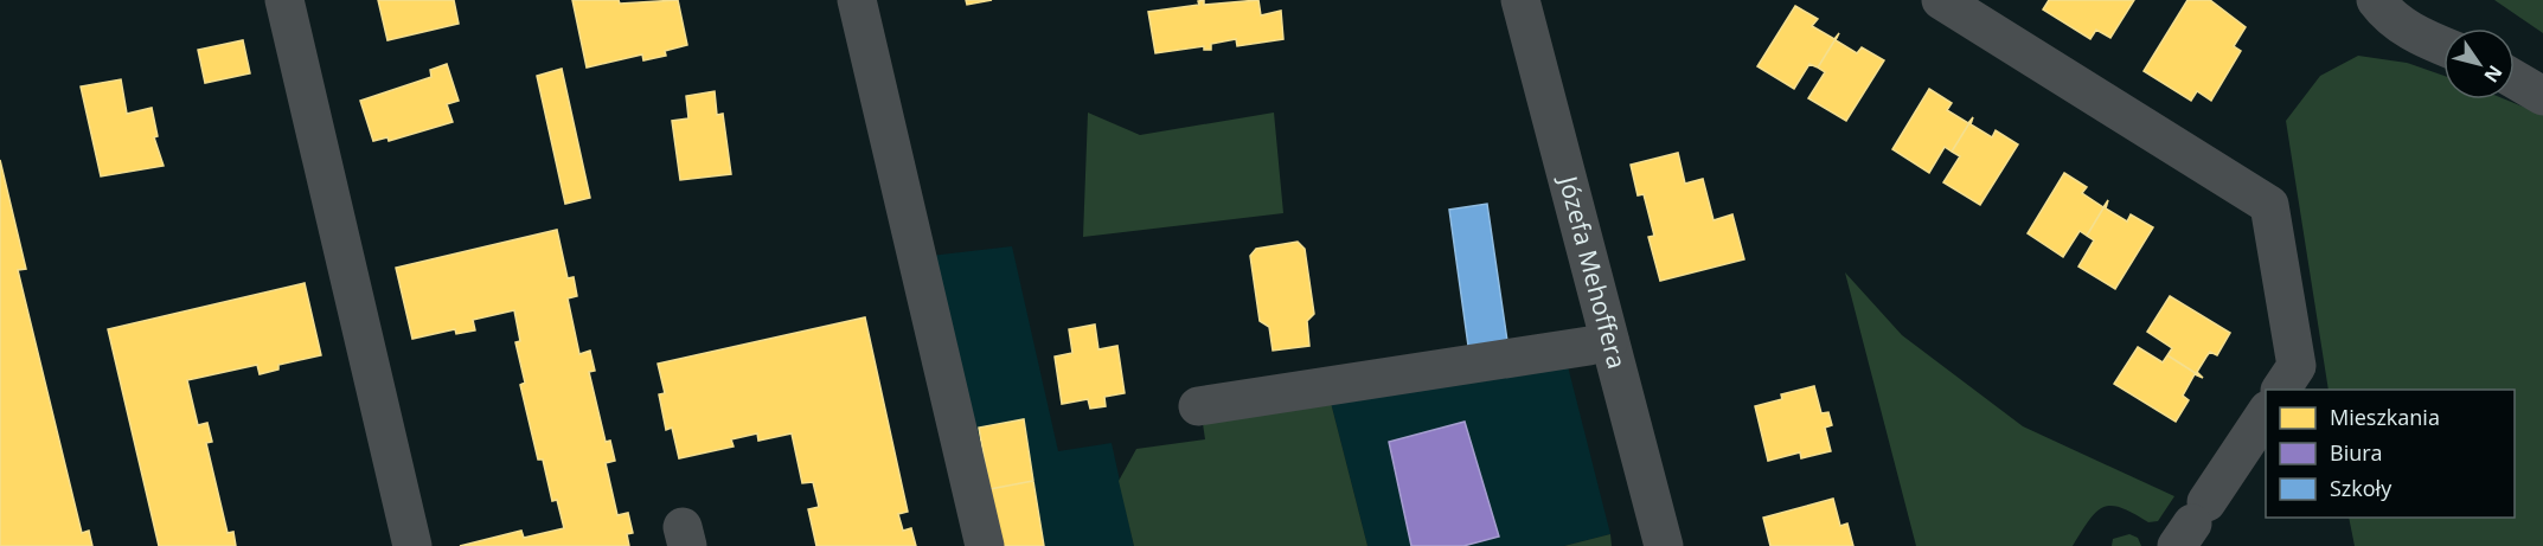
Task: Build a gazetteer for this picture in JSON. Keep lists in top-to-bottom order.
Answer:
{
  "streets": {
    "street": ["Józefa Mehoffera"]
  },
  "legend": ["Mieszkania", "Biura", "Szkoły"],
  "north": "bottom right"
}
